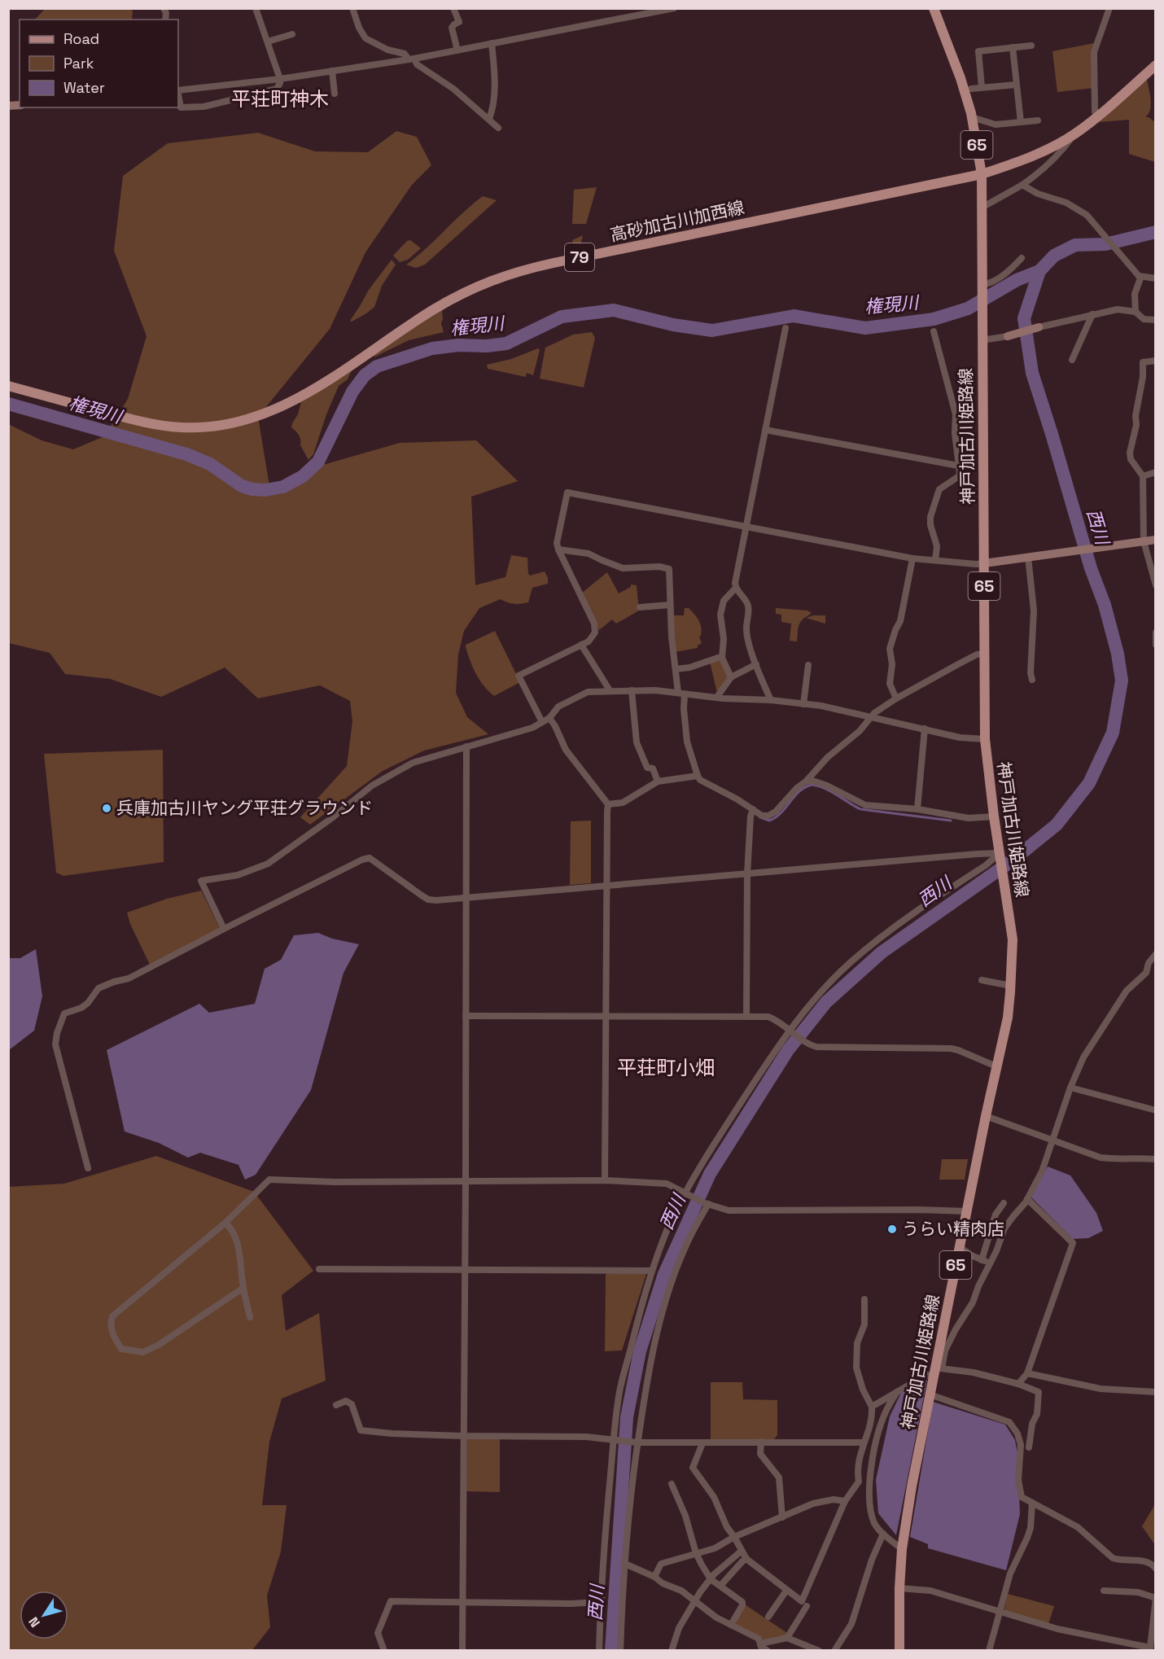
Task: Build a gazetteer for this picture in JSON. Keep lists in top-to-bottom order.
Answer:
{
  "streets": {
    "main road": [
      "65",
      "高砂加古川加西線",
      "79",
      "神戸加古川姫路線"
    ]
  },
  "crossings": [
    ["高砂加古川加西線", "神戸加古川姫路線"]
  ],
  "districts": ["平荘町神木", "平荘町小畑"],
  "water": ["権現川", "西川"],
  "places": ["兵庫加古川ヤング平荘グラウンド", "うらい精肉店"],
  "legend": ["Road", "Park", "Water"],
  "north": "bottom left"
}
